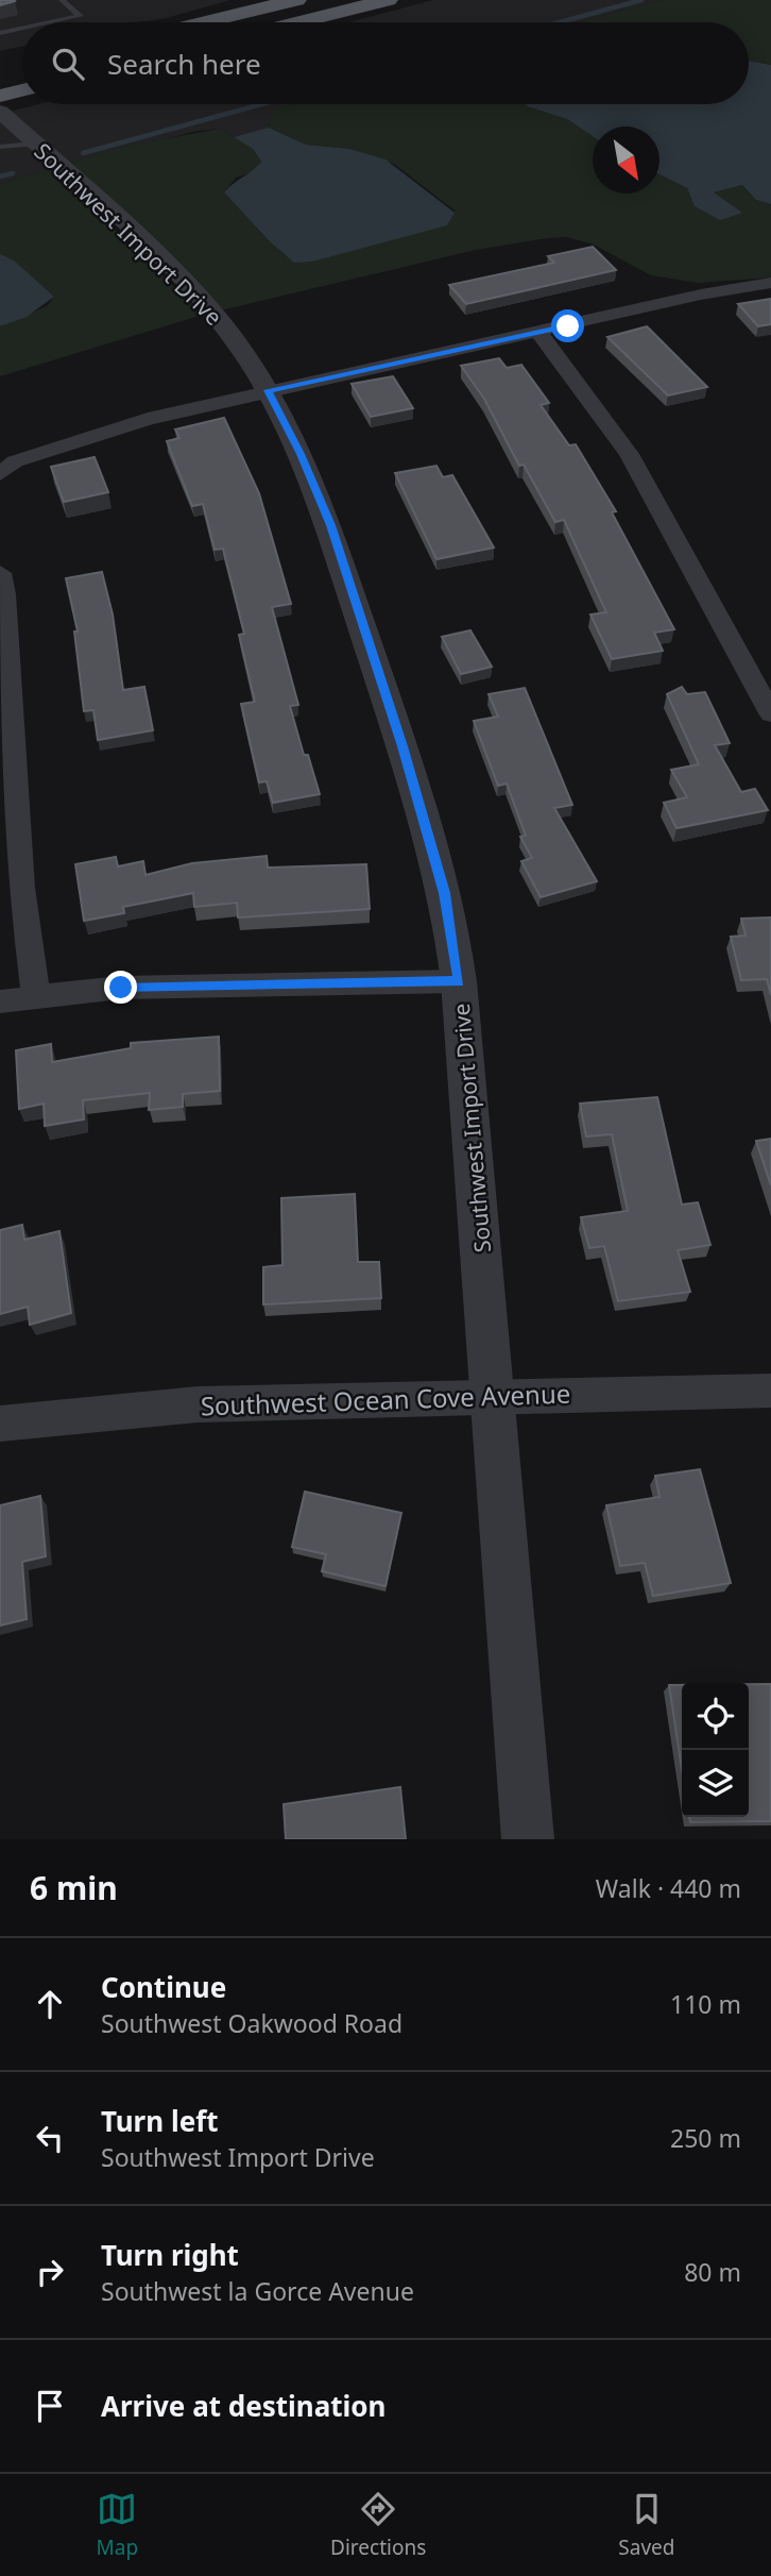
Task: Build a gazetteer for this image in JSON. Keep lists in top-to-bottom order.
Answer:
{
  "streets": {
    "street": ["Southwest Import Drive", "Southwest Ocean Cove Avenue"]
  },
  "crossings": [
    ["Southwest Import Drive", "Southwest Ocean Cove Avenue"]
  ],
  "north": "bottom right",
  "page": {
    "search": "Search here",
    "heading": ["6 min", "Walk · 440 m"],
    "list": [
      ["Continue", "Southwest Oakwood Road", "110 m"],
      ["Turn left", "Southwest Import Drive", "250 m"],
      ["Turn right", "Southwest la Gorce Avenue", "80 m"],
      "Arrive at destination"
    ],
    "nav": ["Map", "Directions", "Saved"]
  }
}
